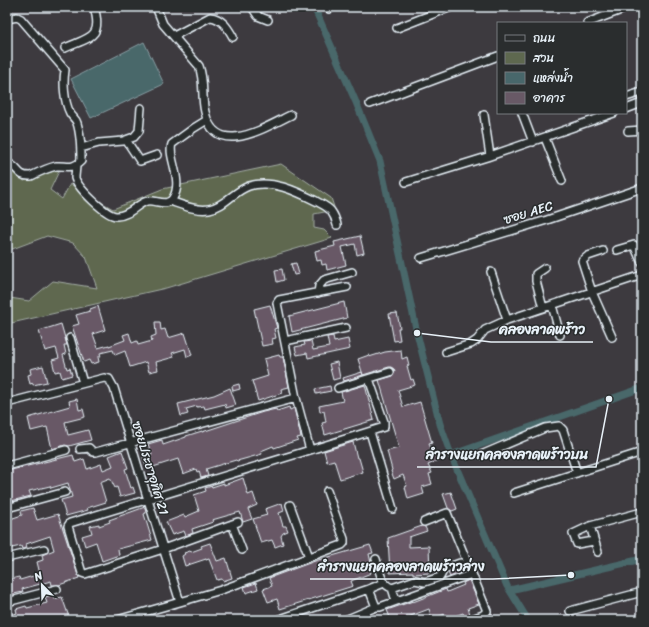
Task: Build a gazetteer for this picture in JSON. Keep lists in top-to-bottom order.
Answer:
{
  "streets": {
    "street": ["ซอย AEC", "ซอยประชาอุทิศ 21"]
  },
  "places": ["คลองลาดพร้าว", "ลำรางแยกคลองลาดพร้าวบน", "ลำรางแยกคลองลาดพร้าวล่าง"],
  "legend": [
    "ถนน",
    "สวน",
    "แหล่งน้ำ",
    "อาคาร"
  ],
  "north": "top left"
}
